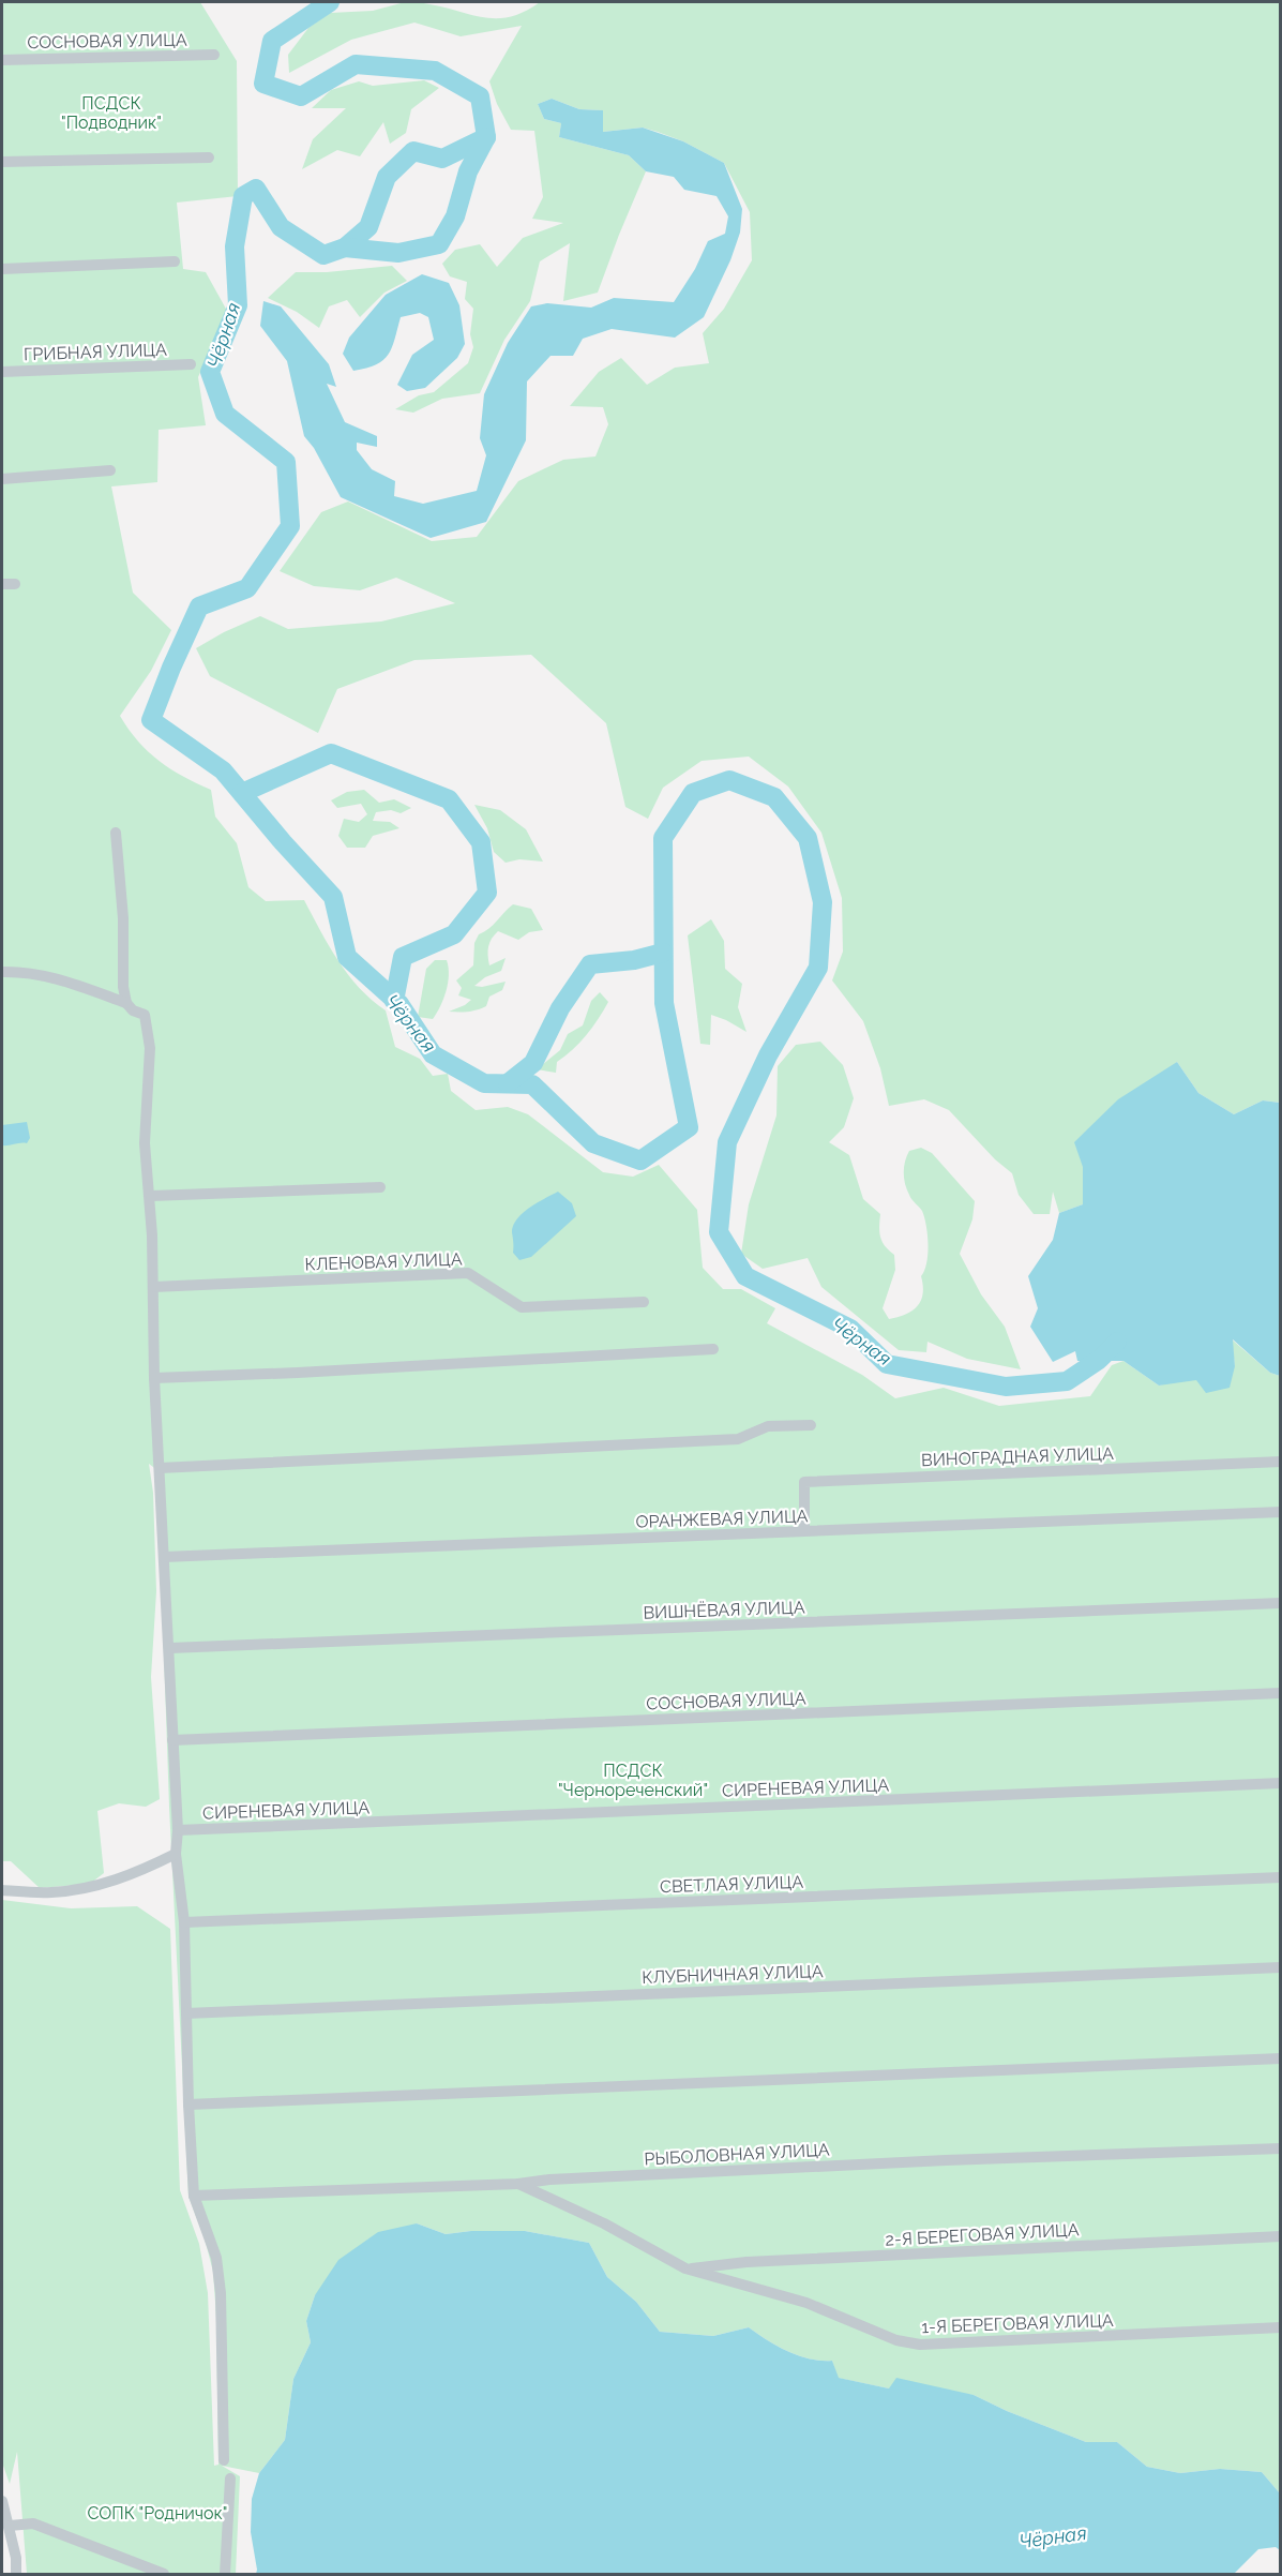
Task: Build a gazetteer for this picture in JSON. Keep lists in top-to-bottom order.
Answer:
{
  "streets": {
    "street": [
      "СОСНОВАЯ УЛИЦА",
      "ГРИБНАЯ УЛИЦА",
      "КЛЕНОВАЯ УЛИЦА",
      "ВИНОГРАДНАЯ УЛИЦА",
      "ОРАНЖЕВАЯ УЛИЦА",
      "ВИШНЁВАЯ УЛИЦА",
      "СИРЕНЕВАЯ УЛИЦА",
      "СВЕТЛАЯ УЛИЦА",
      "КЛУБНИЧНАЯ УЛИЦА",
      "РЫБОЛОВНАЯ УЛИЦА",
      "2-Я БЕРЕГОВАЯ УЛИЦА",
      "1-Я БЕРЕГОВАЯ УЛИЦА"
    ]
  },
  "crossings": [
    ["ВИНОГРАДНАЯ УЛИЦА", "ОРАНЖЕВАЯ УЛИЦА"],
    ["РЫБОЛОВНАЯ УЛИЦА", "1-Я БЕРЕГОВАЯ УЛИЦА"],
    ["2-Я БЕРЕГОВАЯ УЛИЦА", "1-Я БЕРЕГОВАЯ УЛИЦА"]
  ],
  "water": ["Чёрная"],
  "parks": ["ПСДСК \"Подводник\"", "ПСДСК \"Чернореченский\"", "СОПК \"Родничок\""]
}
